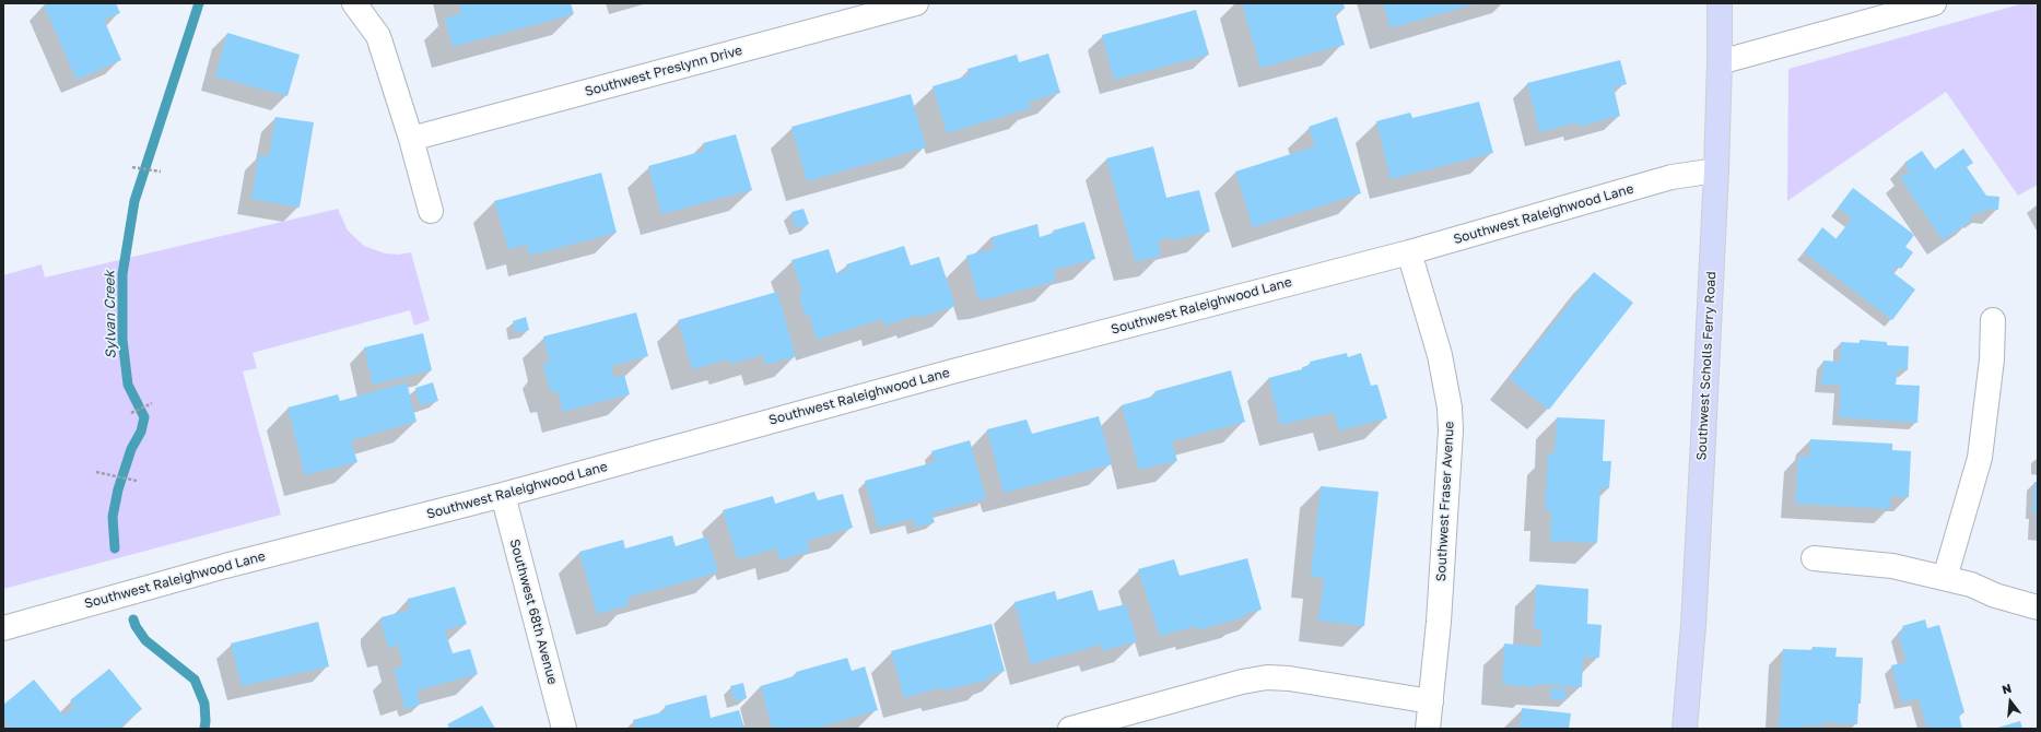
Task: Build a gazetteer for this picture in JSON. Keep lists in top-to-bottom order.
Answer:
{
  "streets": {
    "main road": ["Southwest Scholls Ferry Road"],
    "street": [
      "Southwest Preslynn Drive",
      "Southwest Raleighwood Lane",
      "Southwest Fraser Avenue",
      "Southwest 68th Avenue"
    ]
  },
  "crossings": [
    ["Southwest Raleighwood Lane", "Southwest Scholls Ferry Road"],
    ["Southwest Raleighwood Lane", "Southwest Fraser Avenue"],
    ["Southwest Raleighwood Lane", "Southwest 68th Avenue"]
  ],
  "water": ["Sylvan Creek"],
  "north": "top"
}
